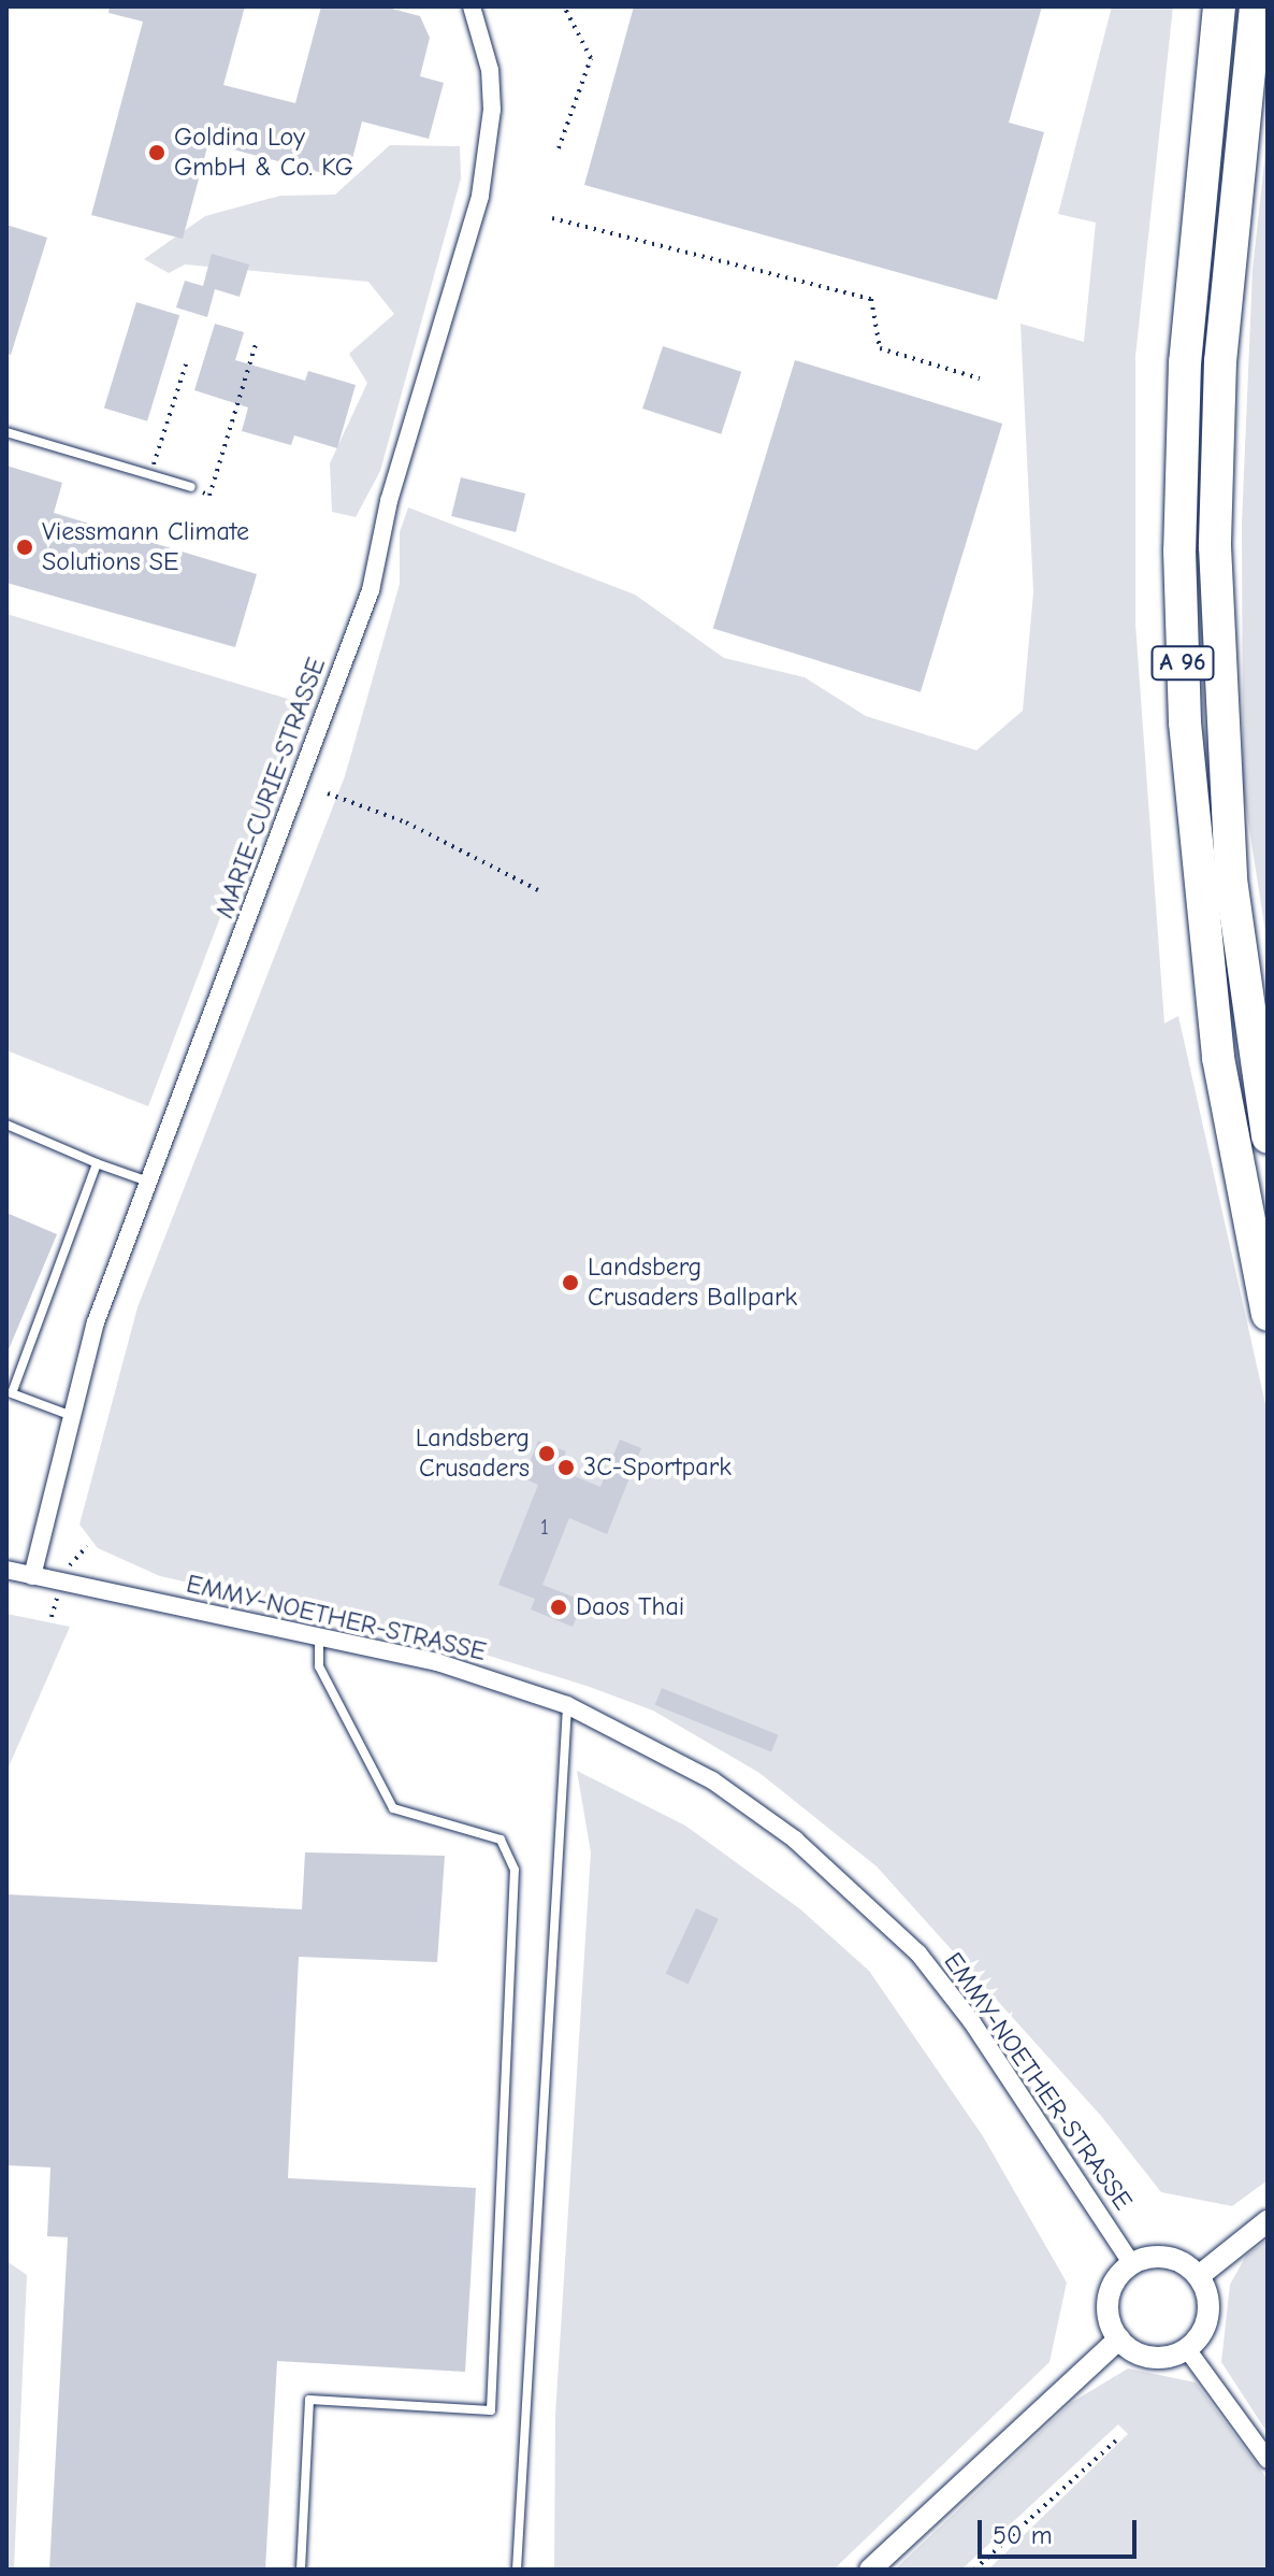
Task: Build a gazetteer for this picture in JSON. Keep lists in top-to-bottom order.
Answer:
{
  "streets": {
    "highway": ["A 96"],
    "street": ["MARIE-CURIE-STRASSE", "EMMY-NOETHER-STRASSE"]
  },
  "crossings": [
    ["MARIE-CURIE-STRASSE", "EMMY-NOETHER-STRASSE"]
  ],
  "places": [
    "Goldina Loy GmbH & Co. KG",
    "Viessmann Climate Solutions SE",
    "Landsberg Crusaders Ballpark",
    "Landsberg Crusaders",
    "3C-Sportpark",
    "Daos Thai"
  ],
  "house_numbers": ["1"],
  "scale_bar": "50 m"
}
